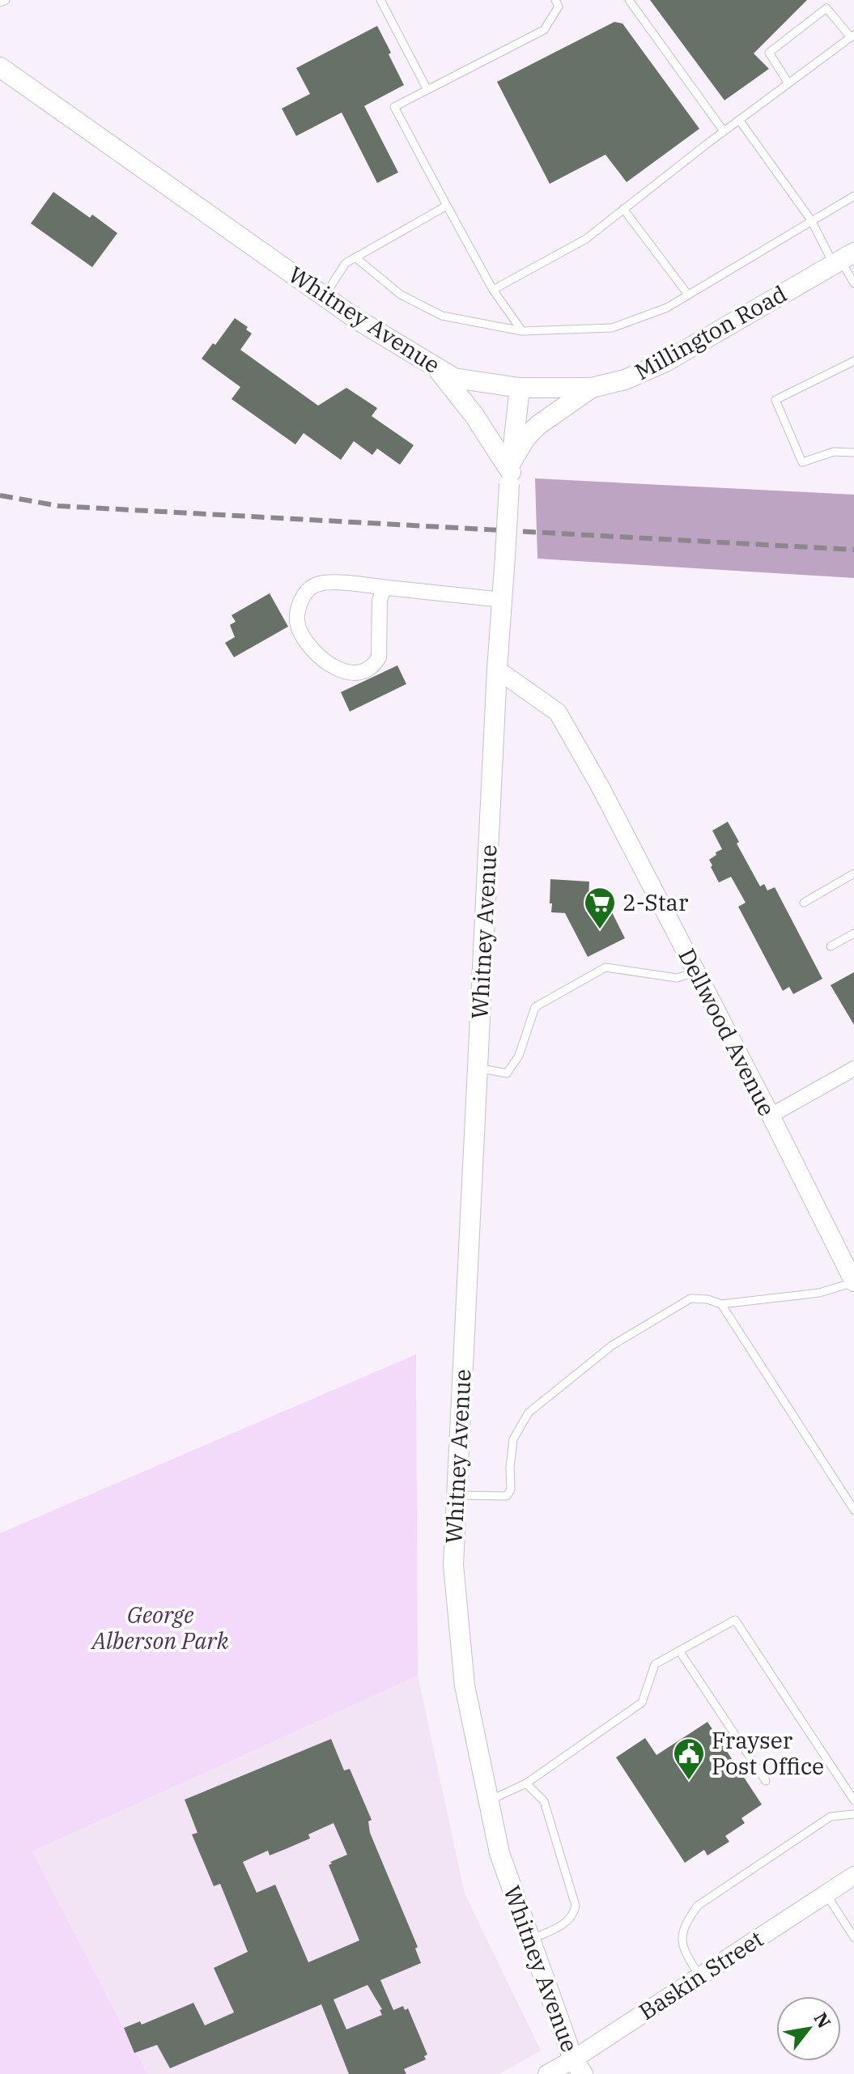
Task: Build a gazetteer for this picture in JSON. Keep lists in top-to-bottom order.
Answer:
{
  "streets": {
    "main road": ["Whitney Avenue", "Millington Road"],
    "street": ["Dellwood Avenue", "Baskin Street"]
  },
  "crossings": [
    ["Whitney Avenue", "Millington Road"],
    ["Whitney Avenue", "Dellwood Avenue"],
    ["Whitney Avenue", "Baskin Street"]
  ],
  "parks": ["George Alberson Park"],
  "places": {
    "supermarket": ["2-Star"],
    "public building": ["Frayser Post Office"]
  },
  "north": "top right"
}
